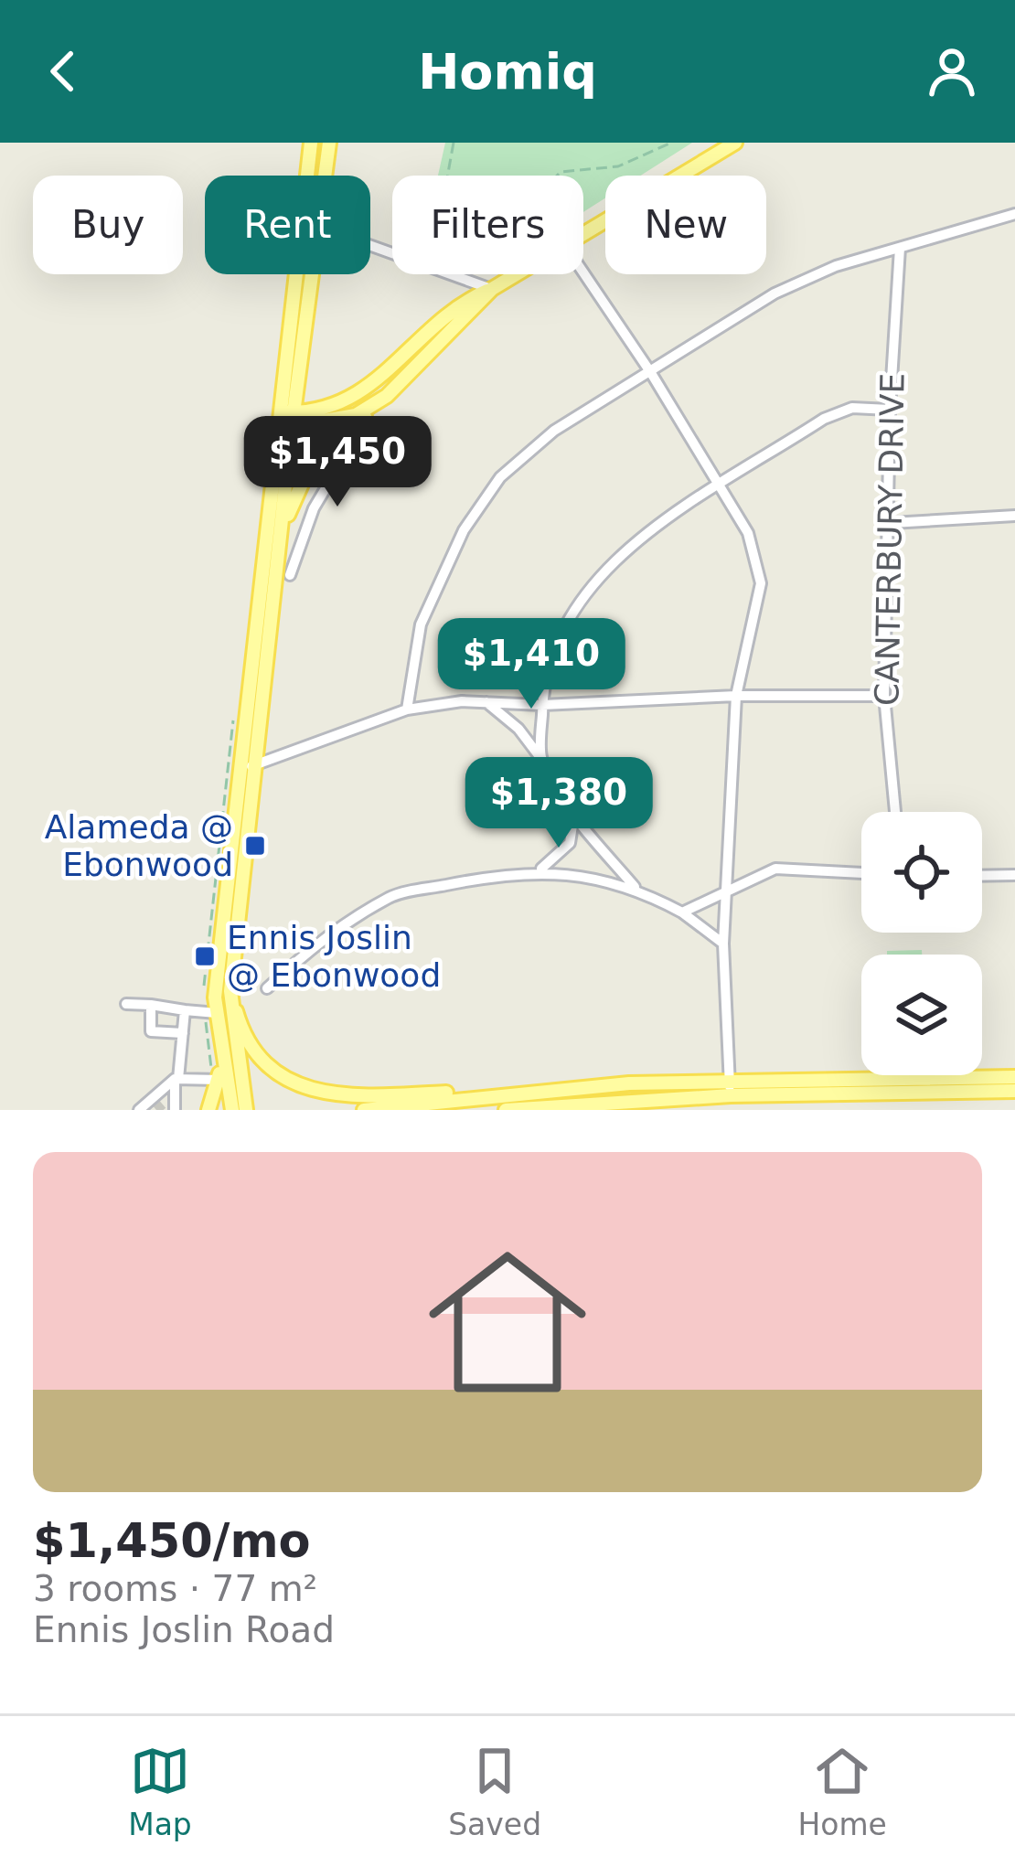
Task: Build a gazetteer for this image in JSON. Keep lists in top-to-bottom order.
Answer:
{
  "streets": {
    "street": ["CANTERBURY DRIVE"]
  },
  "places": {
    "transit": ["Alameda @ Ebonwood", "Ennis Joslin @ Ebonwood"]
  },
  "page": {
    "header": "Homiq",
    "chip": [
      "Buy",
      "Rent",
      "Filters",
      "New"
    ],
    "price": ["$1,450", "$1,410", "$1,380"],
    "list": [
      {
        "name": "$1,450/mo",
        "note": "3 rooms · 77 m² · Ennis Joslin Road"
      }
    ],
    "tabs": ["Map", "Saved", "Home"]
  }
}
